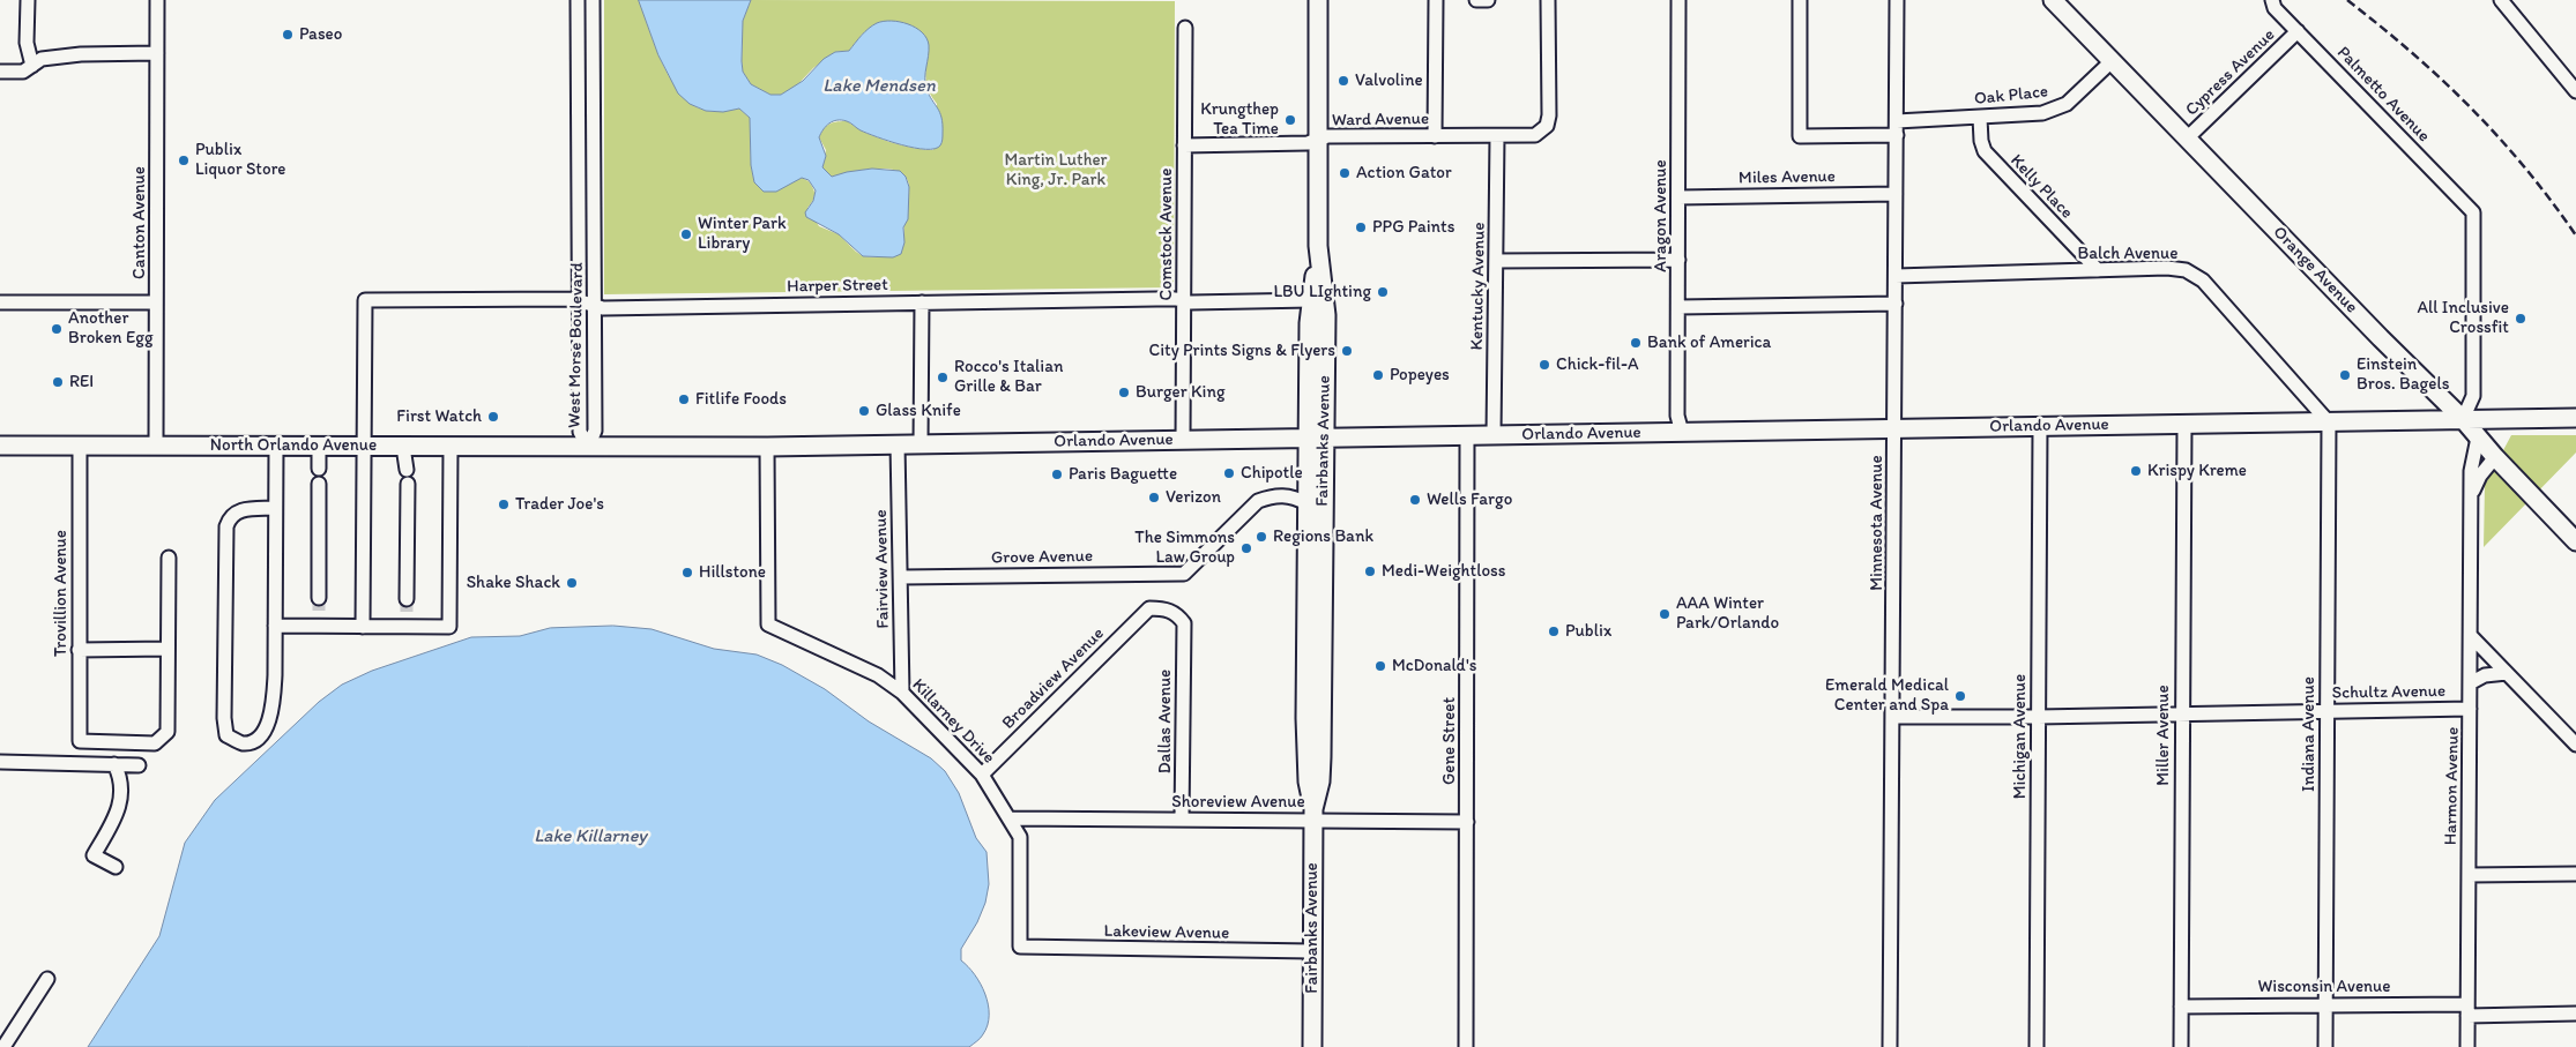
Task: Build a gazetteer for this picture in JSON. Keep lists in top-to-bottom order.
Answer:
{
  "streets": {
    "main road": [
      "Orange Avenue",
      "Orlando Avenue",
      "Fairbanks Avenue",
      "North Orlando Avenue"
    ],
    "street": [
      "Cypress Avenue",
      "Palmetto Avenue",
      "Oak Place",
      "Ward Avenue",
      "Miles Avenue",
      "Kelly Place",
      "Aragon Avenue",
      "Canton Avenue",
      "Comstock Avenue",
      "Balch Avenue",
      "Harper Street",
      "Kentucky Avenue",
      "West Morse Boulevard",
      "Minnesota Avenue",
      "Grove Avenue",
      "Fairview Avenue",
      "Trovillion Avenue",
      "Broadview Avenue",
      "Schultz Avenue",
      "Killarney Drive",
      "Dallas Avenue",
      "Indiana Avenue",
      "Miller Avenue",
      "Michigan Avenue",
      "Gene Street",
      "Harmon Avenue",
      "Shoreview Avenue",
      "Lakeview Avenue",
      "Wisconsin Avenue"
    ]
  },
  "crossings": [
    ["Cypress Avenue", "Palmetto Avenue"],
    ["Cypress Avenue", "Orange Avenue"],
    ["Palmetto Avenue", "Orange Avenue"],
    ["Palmetto Avenue", "Orlando Avenue"],
    ["Oak Place", "Kelly Place"],
    ["Oak Place", "Orange Avenue"],
    ["Oak Place", "Minnesota Avenue"],
    ["Ward Avenue", "Comstock Avenue"],
    ["Ward Avenue", "Kentucky Avenue"],
    ["Ward Avenue", "Fairbanks Avenue"],
    ["Miles Avenue", "Aragon Avenue"],
    ["Miles Avenue", "Minnesota Avenue"],
    ["Kelly Place", "Balch Avenue"],
    ["Aragon Avenue", "Orlando Avenue"],
    ["Canton Avenue", "North Orlando Avenue"],
    ["Comstock Avenue", "Harper Street"],
    ["Comstock Avenue", "Orlando Avenue"],
    ["Balch Avenue", "Orlando Avenue"],
    ["Balch Avenue", "Minnesota Avenue"],
    ["Balch Avenue", "Indiana Avenue"],
    ["Orange Avenue", "Orlando Avenue"],
    ["Orange Avenue", "Harmon Avenue"],
    ["Harper Street", "West Morse Boulevard"],
    ["Harper Street", "Fairbanks Avenue"],
    ["Harper Street", "North Orlando Avenue"],
    ["Kentucky Avenue", "Orlando Avenue"],
    ["West Morse Boulevard", "Orlando Avenue"],
    ["West Morse Boulevard", "North Orlando Avenue"],
    ["Orlando Avenue", "Fairbanks Avenue"],
    ["Orlando Avenue", "North Orlando Avenue"],
    ["Orlando Avenue", "Minnesota Avenue"],
    ["Orlando Avenue", "Fairview Avenue"],
    ["Orlando Avenue", "Killarney Drive"],
    ["Orlando Avenue", "Indiana Avenue"],
    ["Orlando Avenue", "Miller Avenue"],
    ["Orlando Avenue", "Michigan Avenue"],
    ["Orlando Avenue", "Gene Street"],
    ["Fairbanks Avenue", "Grove Avenue"],
    ["Fairbanks Avenue", "Shoreview Avenue"],
    ["Fairbanks Avenue", "Lakeview Avenue"],
    ["North Orlando Avenue", "Trovillion Avenue"],
    ["Minnesota Avenue", "Schultz Avenue"],
    ["Grove Avenue", "Fairview Avenue"],
    ["Fairview Avenue", "Killarney Drive"],
    ["Broadview Avenue", "Killarney Drive"],
    ["Broadview Avenue", "Dallas Avenue"],
    ["Schultz Avenue", "Indiana Avenue"],
    ["Schultz Avenue", "Miller Avenue"],
    ["Schultz Avenue", "Michigan Avenue"],
    ["Schultz Avenue", "Harmon Avenue"],
    ["Killarney Drive", "Shoreview Avenue"],
    ["Killarney Drive", "Lakeview Avenue"],
    ["Dallas Avenue", "Shoreview Avenue"],
    ["Indiana Avenue", "Wisconsin Avenue"],
    ["Miller Avenue", "Wisconsin Avenue"],
    ["Gene Street", "Shoreview Avenue"],
    ["Harmon Avenue", "Wisconsin Avenue"]
  ],
  "water": ["Lake Mendsen", "Lake Killarney"],
  "parks": ["Martin Luther King, Jr. Park"],
  "places": [
    "Paseo",
    "Valvoline",
    "Krungthep Tea Time",
    "Publix Liquor Store",
    "Action Gator",
    "PPG Paints",
    "Winter Park Library",
    "LBU LIghting",
    "All Inclusive Crossfit",
    "Another Broken Egg",
    "Bank of America",
    "City Prints Signs & Flyers",
    "Chick-fil-A",
    "Popeyes",
    "Einstein Bros. Bagels",
    "Rocco's Italian Grille & Bar",
    "REI",
    "Burger King",
    "Fitlife Foods",
    "Glass Knife",
    "First Watch",
    "Krispy Kreme",
    "Chipotle",
    "Paris Baguette",
    "Verizon",
    "Wells Fargo",
    "Trader Joe's",
    "Regions Bank",
    "The Simmons Law Group",
    "Medi-Weightloss",
    "Hillstone",
    "Shake Shack",
    "AAA Winter Park/Orlando",
    "Publix",
    "McDonald's",
    "Emerald Medical Center and Spa"
  ]
}
